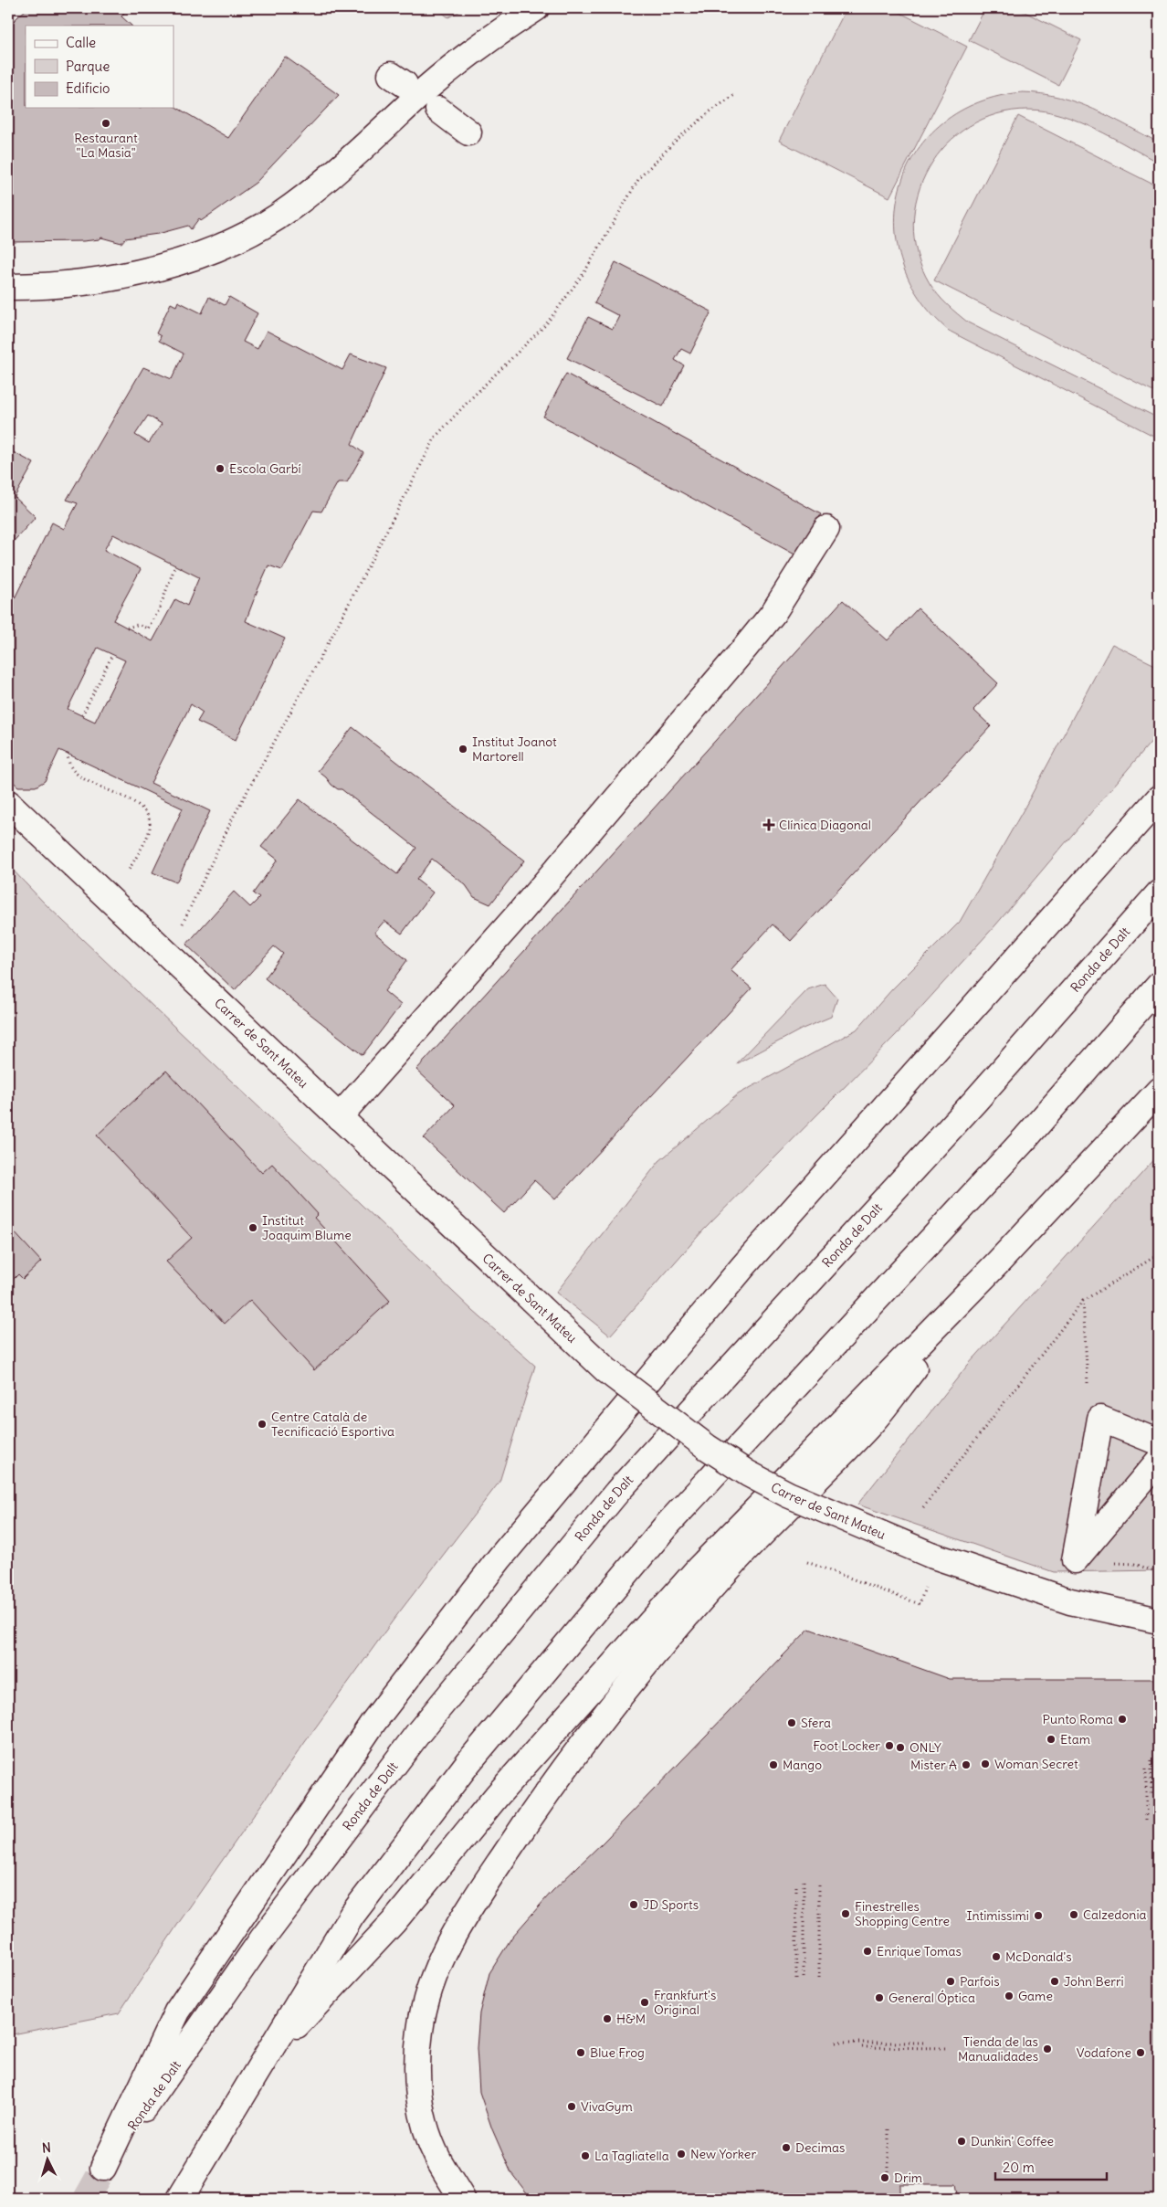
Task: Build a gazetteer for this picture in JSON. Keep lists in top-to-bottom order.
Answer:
{
  "streets": {
    "main road": ["Ronda de Dalt", "Carrer de Sant Mateu"]
  },
  "places": {
    "other": [
      "Restaurant \"La Masia\"",
      "Escola Garbí",
      "Institut Joanot Martorell",
      "Institut Joaquim Blume",
      "Centre Català de Tecnificació Esportiva",
      "Punto Roma",
      "Sfera",
      "Etam",
      "Foot Locker",
      "ONLY",
      "Woman Secret",
      "Mango",
      "Mister A",
      "JD Sports",
      "Finestrelles Shopping Centre",
      "Calzedonia",
      "Intimissimi",
      "Enrique Tomas",
      "McDonald's",
      "Parfois",
      "John Berri",
      "Game",
      "General Óptica",
      "Frankfurt's Original",
      "H&M",
      "Tienda de las Manualidades",
      "Blue Frog",
      "Vodafone",
      "VivaGym",
      "Dunkin' Coffee",
      "Decimas",
      "New Yorker",
      "La Tagliatella",
      "Drim"
    ],
    "health": ["Clínica Diagonal"]
  },
  "legend": ["Calle", "Parque", "Edificio"],
  "scale_bar": "20 m",
  "north": "top"
}
